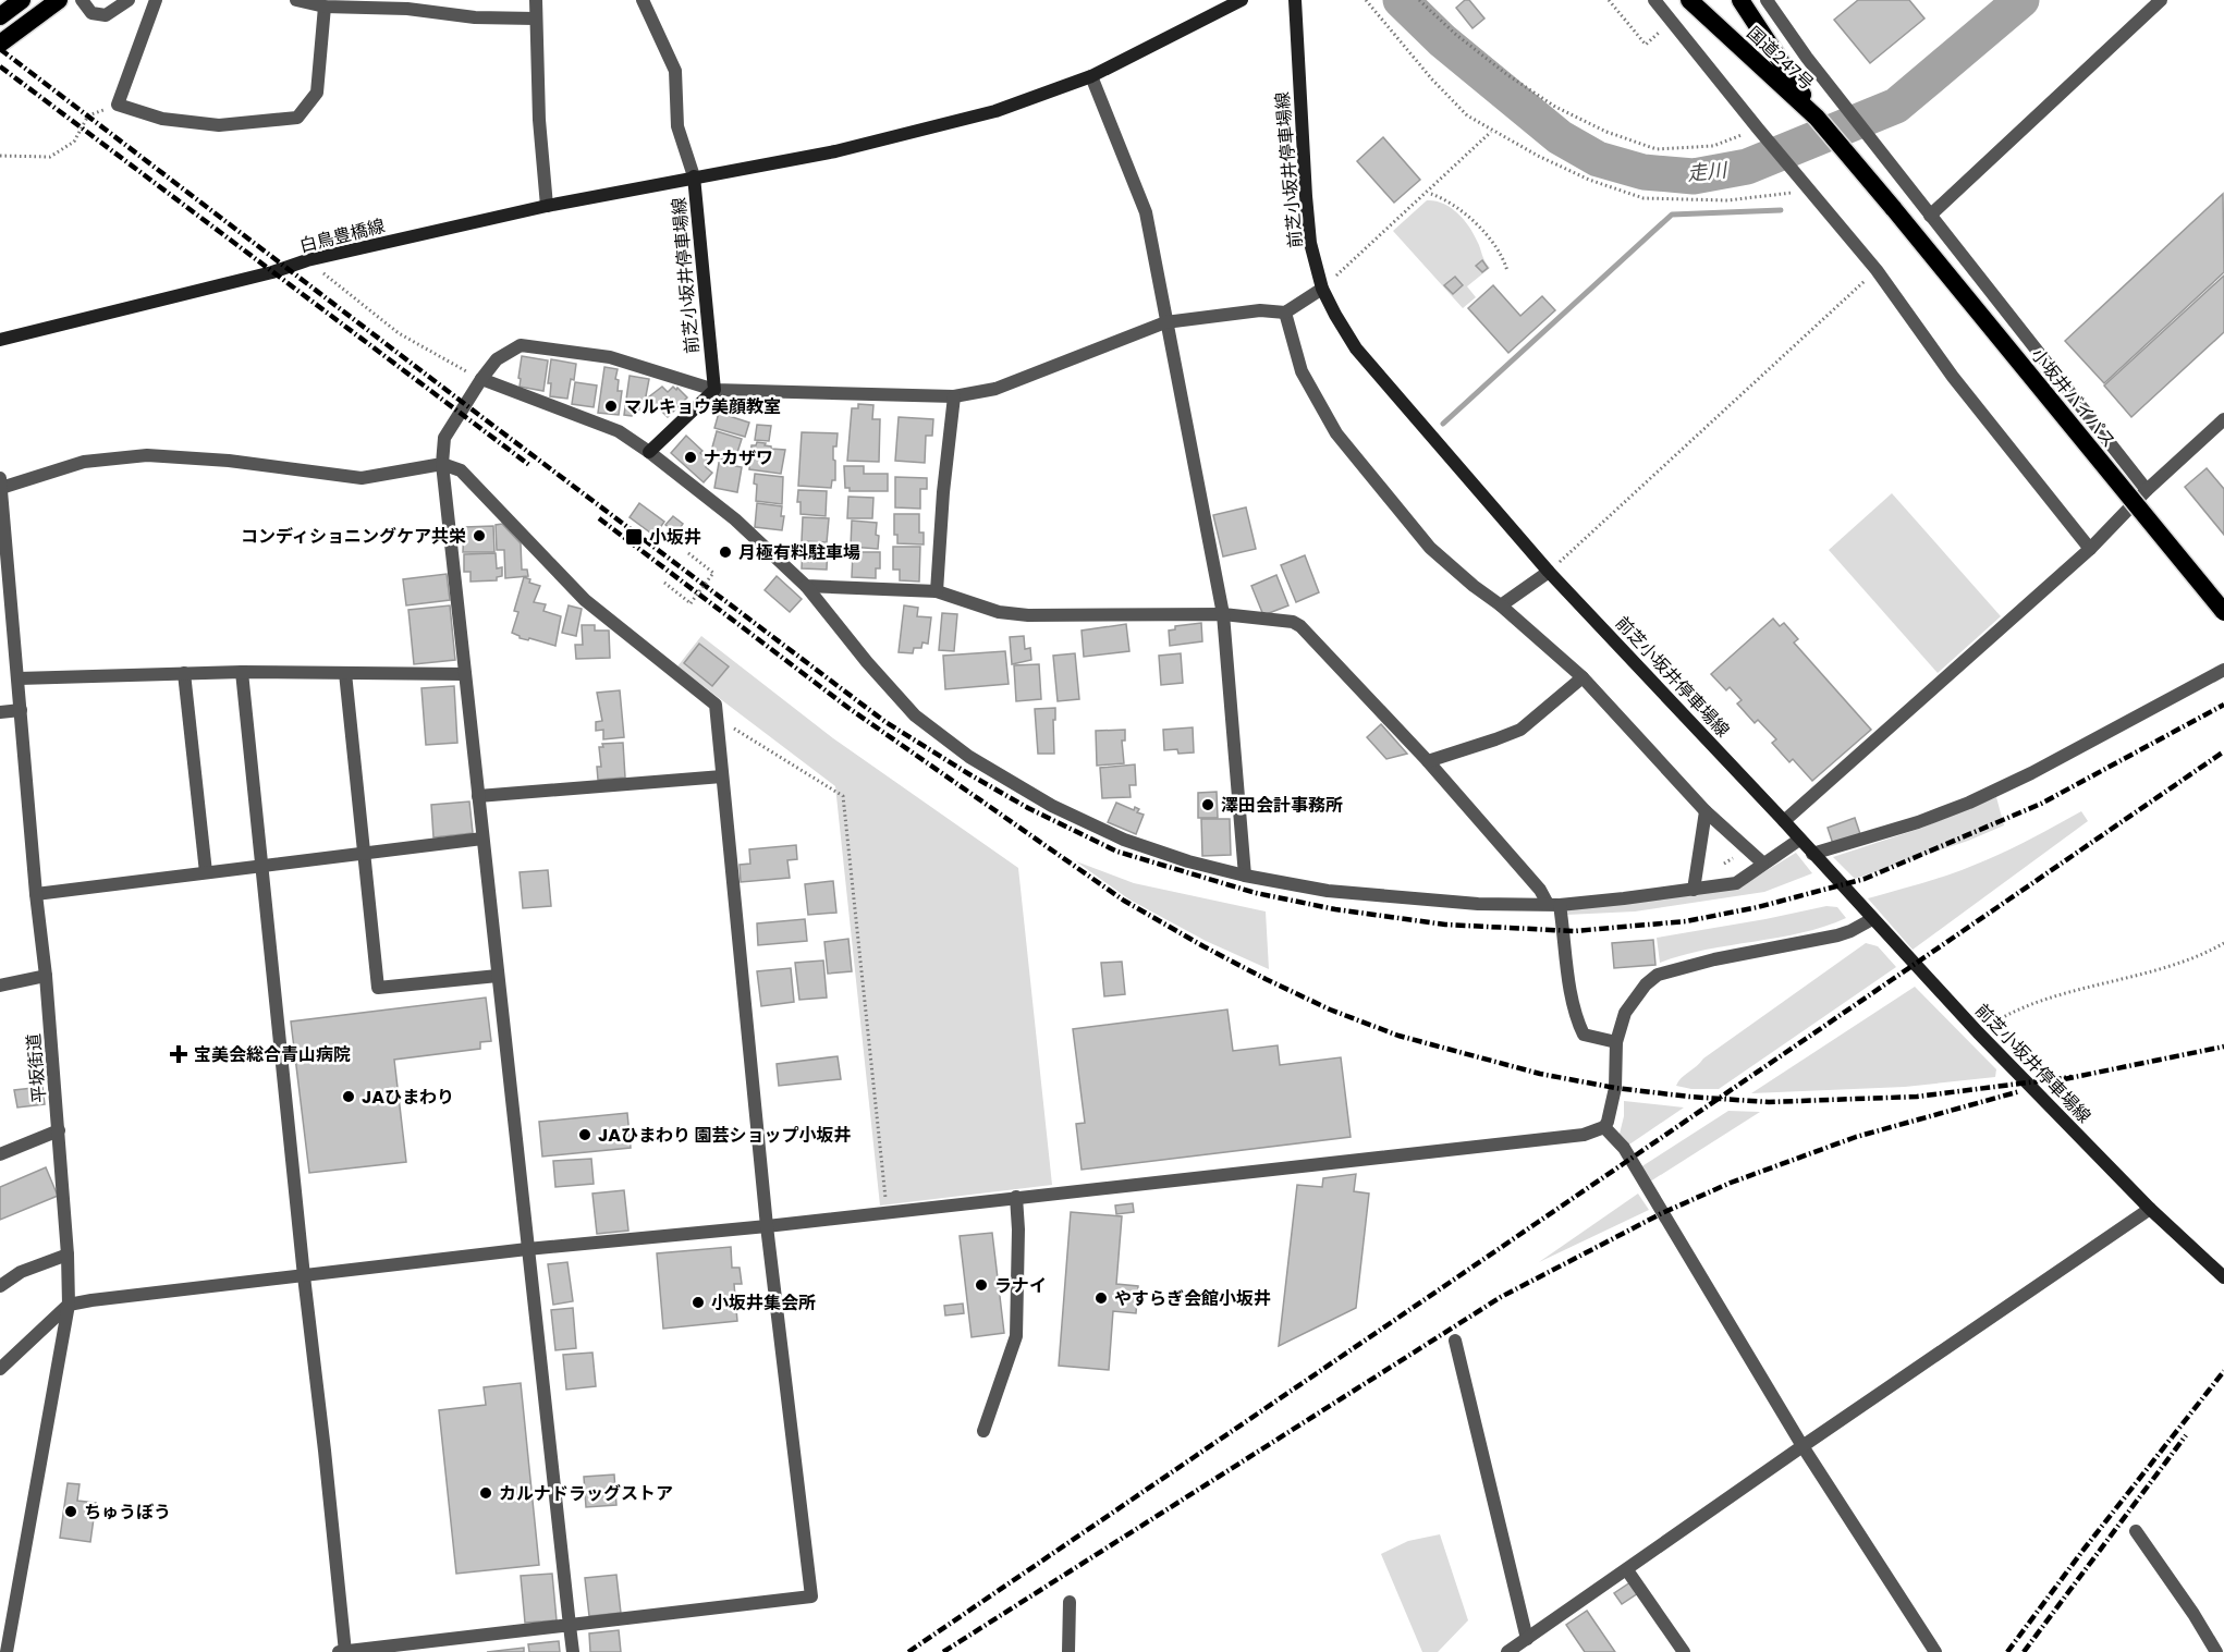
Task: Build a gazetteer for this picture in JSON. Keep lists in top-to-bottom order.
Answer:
{
  "streets": {
    "highway": ["国道247号", "小坂井バイパス"],
    "main road": ["前芝小坂井停車場線", "白鳥豊橋線"],
    "street": ["平坂街道"]
  },
  "crossings": [
    ["国道247号", "小坂井バイパス"],
    ["前芝小坂井停車場線", "白鳥豊橋線"]
  ],
  "water": ["走川"],
  "places": {
    "other": [
      "マルキョウ美顔教室",
      "ナカザワ",
      "コンディショニングケア共栄",
      "月極有料駐車場",
      "澤田会計事務所",
      "JAひまわり",
      "JAひまわり 園芸ショップ小坂井",
      "ラナイ",
      "やすらぎ会館小坂井",
      "小坂井集会所",
      "カルナドラッグストア",
      "ちゅうぼう"
    ],
    "transit": ["小坂井"],
    "health": ["宝美会総合青山病院"]
  }
}
